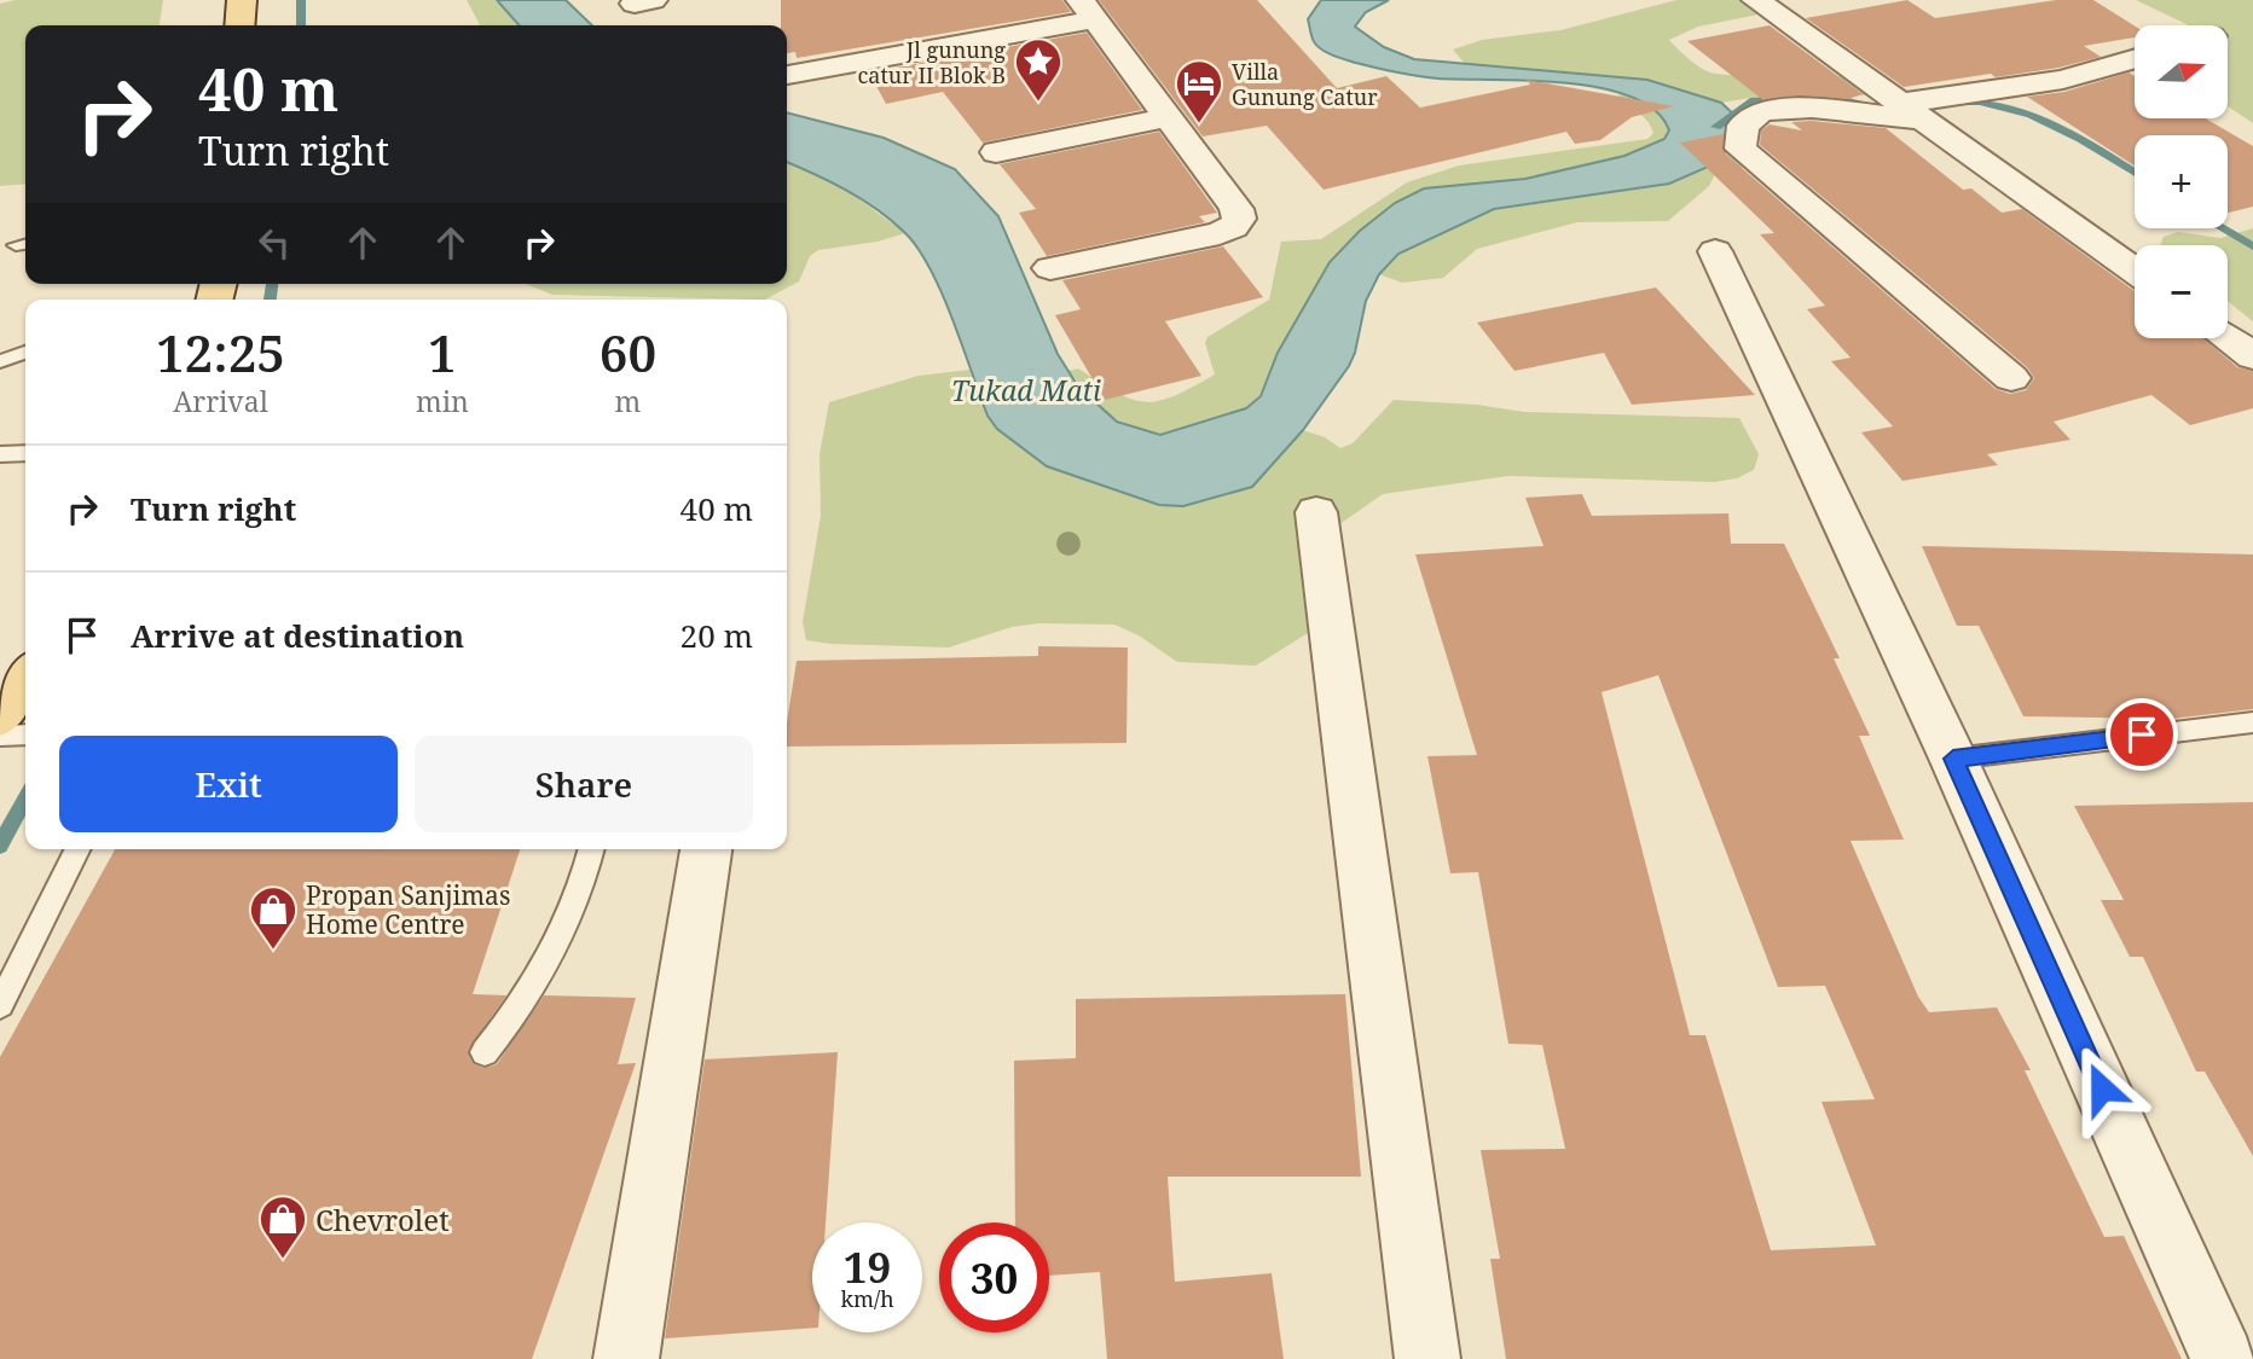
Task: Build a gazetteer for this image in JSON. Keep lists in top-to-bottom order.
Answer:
{
  "water": ["Tukad Mati"],
  "places": {
    "place": ["Jl gunung catur II Blok B"],
    "hotel": ["Villa Gunung Catur"],
    "shop": ["Propan Sanjimas Home Centre", "Chevrolet"]
  },
  "north": "right",
  "page": {
    "map_buttons": ["+", "−"],
    "turn": ["40 m", "Turn right"],
    "eta": [
      "12:25",
      "Arrival",
      "1",
      "min",
      "60",
      "m"
    ],
    "list": [
      {
        "name": "Turn right",
        "value": "40 m"
      },
      {
        "name": "Arrive at destination",
        "value": "20 m"
      }
    ],
    "buttons": ["Exit", "Share"],
    "speed": "19 km/h",
    "limit": "30"
  }
}
